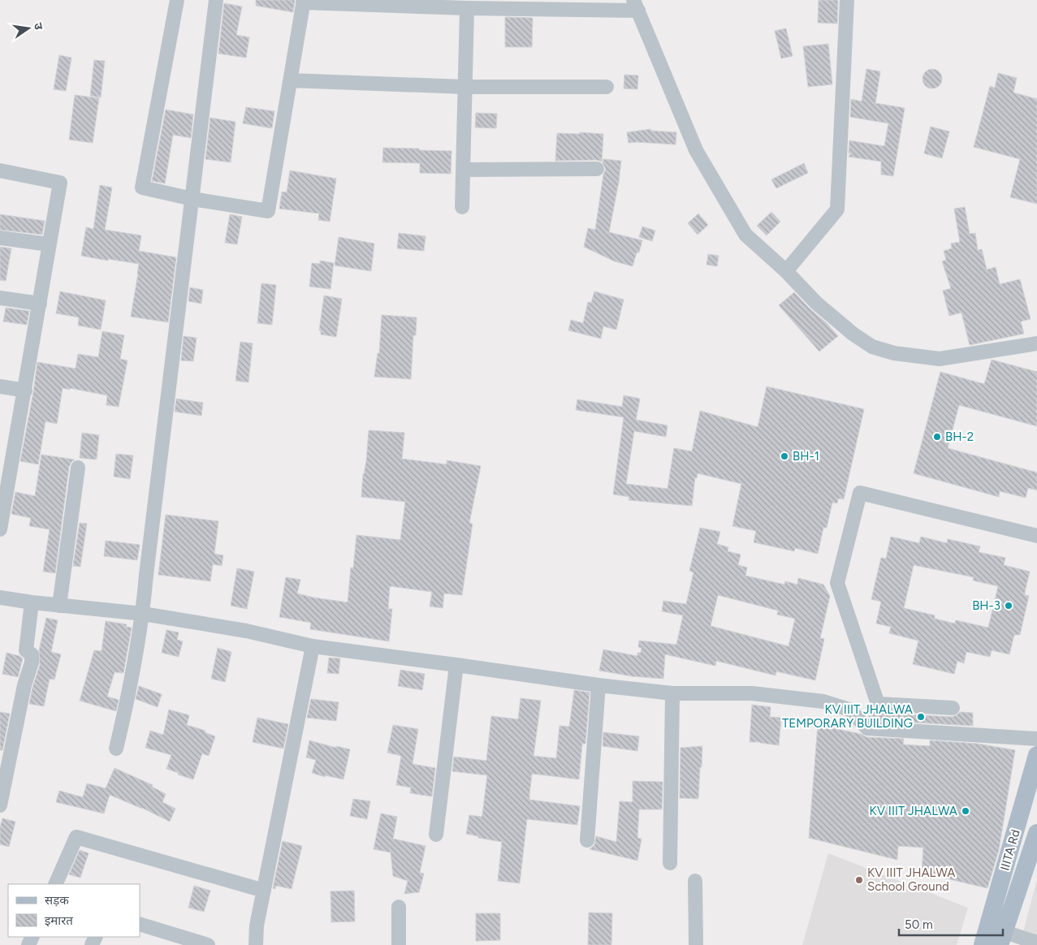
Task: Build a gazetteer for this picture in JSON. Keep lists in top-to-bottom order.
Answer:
{
  "streets": {
    "main road": ["IIITA Rd"]
  },
  "places": [
    "BH-2",
    "BH-1",
    "BH-3",
    "KV IIIT JHALWA TEMPORARY BUILDING",
    "KV IIIT JHALWA",
    "KV IIIT JHALWA School Ground"
  ],
  "legend": ["सड़क", "इमारत"],
  "scale_bar": "50 m",
  "north": "right"
}
